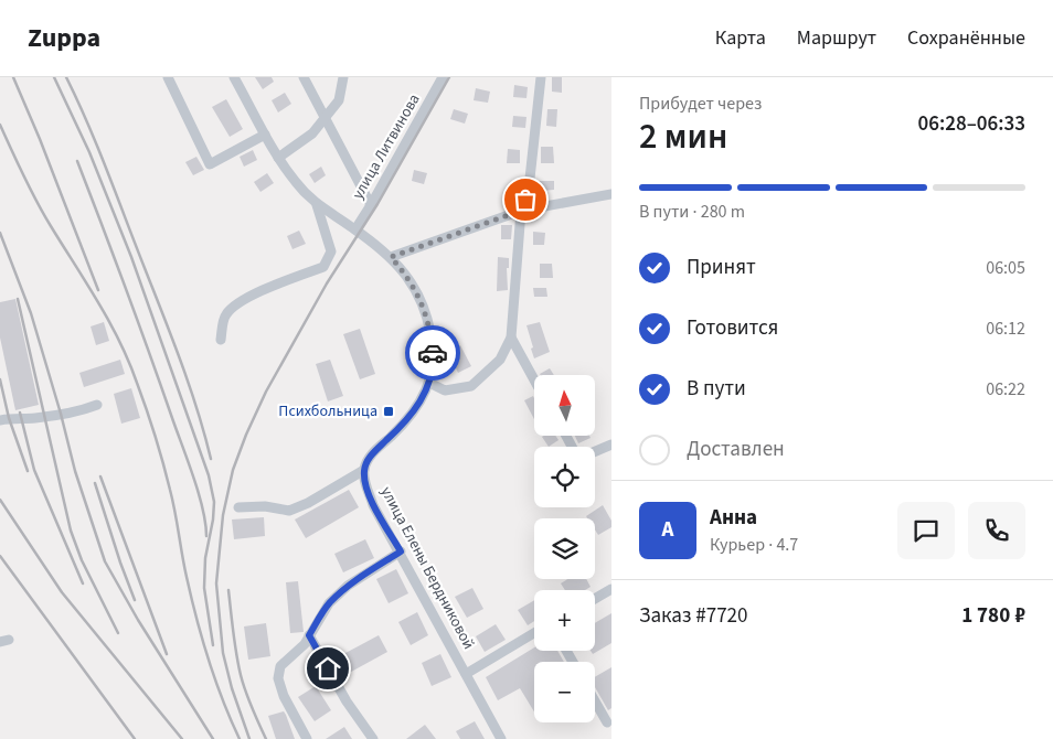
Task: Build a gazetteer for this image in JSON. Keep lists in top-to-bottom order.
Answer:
{
  "streets": {
    "street": ["улица Литвинова", "улица Елены Бердниковой"]
  },
  "places": {
    "transit": ["Психбольница"]
  },
  "north": "top",
  "page": {
    "header": "Zuppa",
    "nav": ["Карта", "Маршрут", "Сохранённые"],
    "heading": ["2 мин", "Прибудет через", "06:28–06:33"],
    "panel": [
      "Анна",
      "Курьер · 4.7",
      "Заказ #7720",
      "1 780 ₽"
    ],
    "bar": "В пути · 280 m",
    "list": [
      ["Принят", "06:05"],
      ["Готовится", "06:12"],
      ["В пути", "06:22"],
      "Доставлен"
    ],
    "map_buttons": ["+", "−"],
    "round": "А"
  }
}
